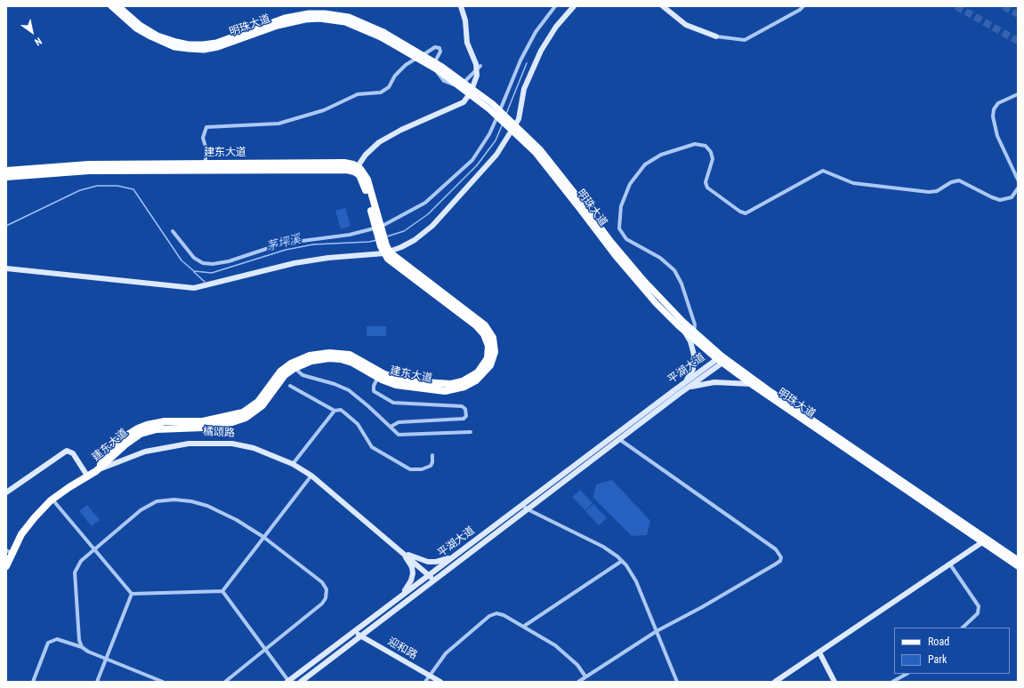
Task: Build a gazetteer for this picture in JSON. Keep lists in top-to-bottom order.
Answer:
{
  "streets": {
    "highway": ["建东大道", "橘颂路"],
    "main road": ["明珠大道", "平湖大道", "迎和路"]
  },
  "crossings": [
    ["明珠大道", "平湖大道"],
    ["建东大道", "橘颂路"],
    ["平湖大道", "橘颂路"],
    ["平湖大道", "迎和路"]
  ],
  "water": ["茅坪溪"],
  "legend": ["Road", "Park"],
  "north": "bottom right"
}
